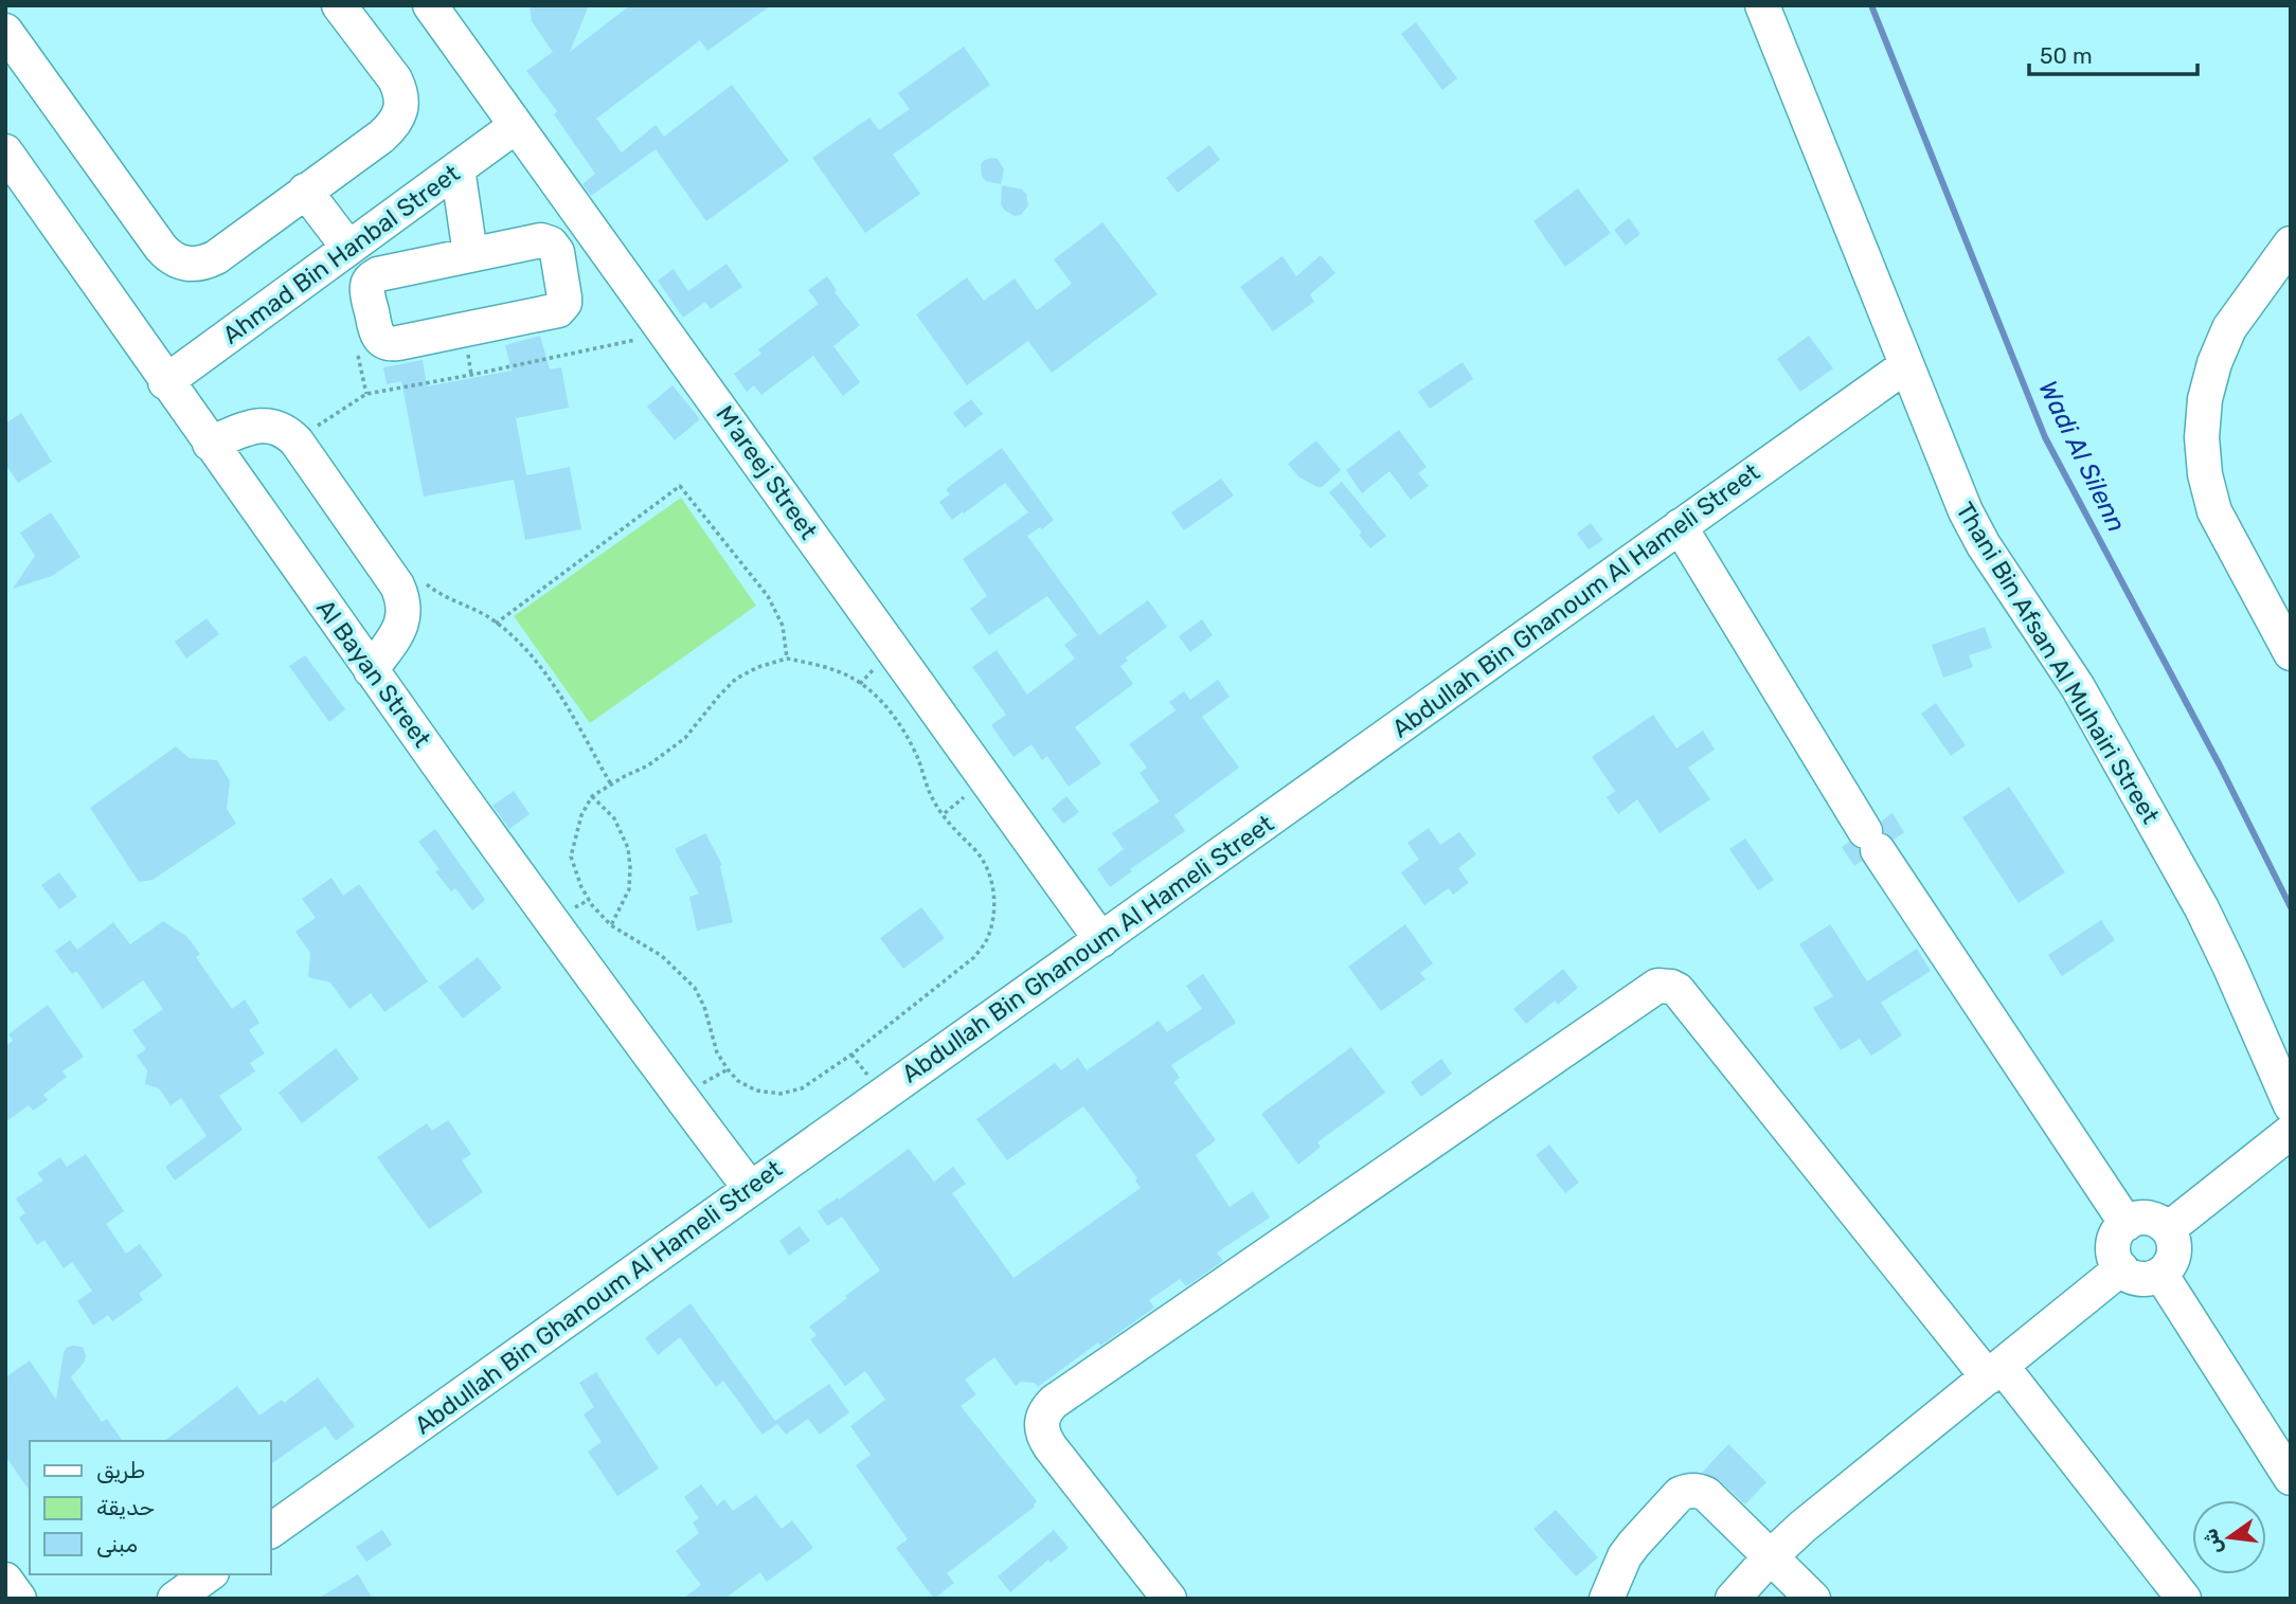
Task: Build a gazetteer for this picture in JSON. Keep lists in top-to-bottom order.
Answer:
{
  "streets": {
    "street": [
      "Ahmad Bin Hanbal Street",
      "M'areej Street",
      "Abdullah Bin Ghanoum Al Hameli Street",
      "Thani Bin Afsan Al Muhairi Street",
      "Al Bayan Street"
    ]
  },
  "crossings": [
    ["Ahmad Bin Hanbal Street", "M'areej Street"],
    ["Ahmad Bin Hanbal Street", "Al Bayan Street"],
    ["M'areej Street", "Abdullah Bin Ghanoum Al Hameli Street"],
    ["Abdullah Bin Ghanoum Al Hameli Street", "Thani Bin Afsan Al Muhairi Street"],
    ["Abdullah Bin Ghanoum Al Hameli Street", "Al Bayan Street"]
  ],
  "water": ["Wadi Al Silenn"],
  "legend": ["طريق", "حديقة", "مبنى"],
  "scale_bar": "50 m",
  "north": "left"
}
